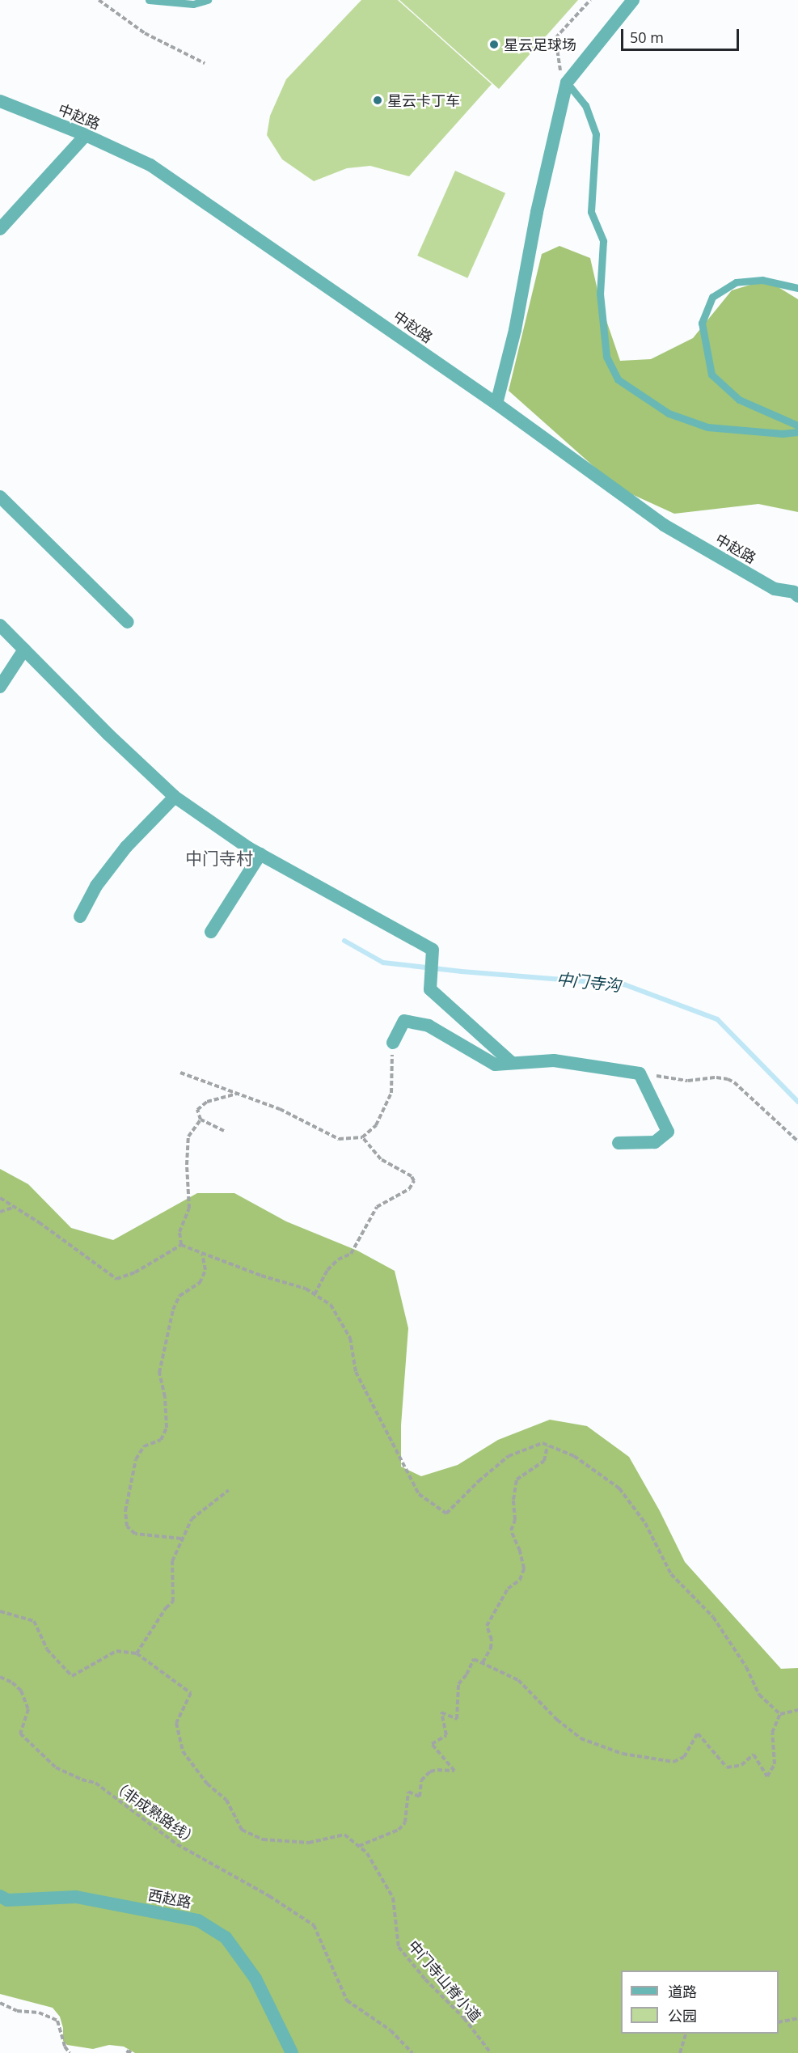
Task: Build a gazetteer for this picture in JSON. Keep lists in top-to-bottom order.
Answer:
{
  "streets": {
    "street": ["中赵路", "西赵路"],
    "path": ["（非成熟路线）", "中门寺山脊小道"]
  },
  "districts": ["中门寺村"],
  "water": ["中门寺沟"],
  "places": ["星云足球场", "星云卡丁车"],
  "legend": ["道路", "公园"],
  "scale_bar": "50 m"
}
